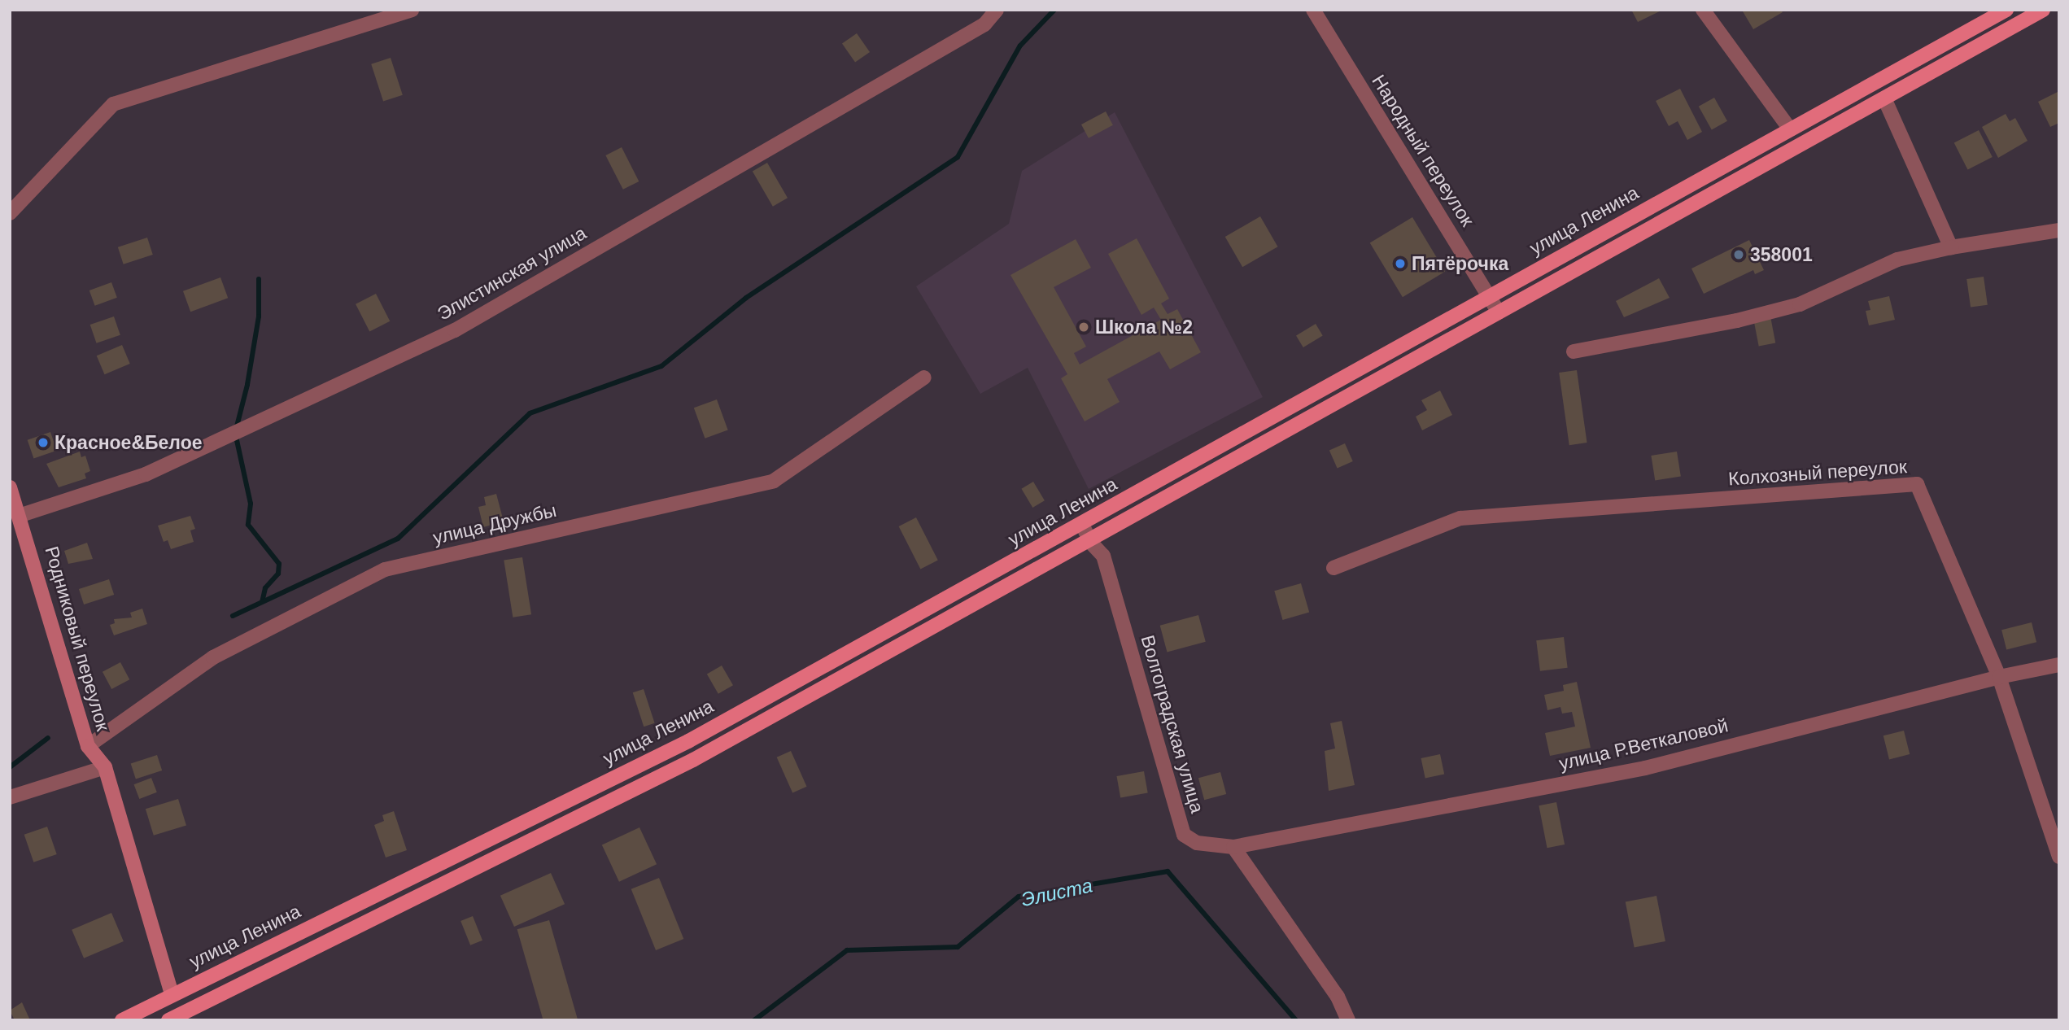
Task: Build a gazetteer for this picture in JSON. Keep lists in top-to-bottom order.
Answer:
{
  "streets": {
    "main road": ["улица Ленина"],
    "street": [
      "Народный переулок",
      "Элистинская улица",
      "Колхозный переулок",
      "улица Дружбы",
      "Родниковый переулок",
      "Волгоградская улица",
      "улица Р.Веткаловой"
    ]
  },
  "crossings": [
    ["Народный переулок", "улица Ленина"],
    ["улица Ленина", "Родниковый переулок"],
    ["улица Ленина", "Волгоградская улица"],
    ["Элистинская улица", "Родниковый переулок"],
    ["Колхозный переулок", "улица Р.Веткаловой"],
    ["улица Дружбы", "Родниковый переулок"],
    ["Волгоградская улица", "улица Р.Веткаловой"]
  ],
  "water": ["Элиста"],
  "places": [
    "358001",
    "Пятёрочка",
    "Школа №2",
    "Красное&Белое"
  ]
}
